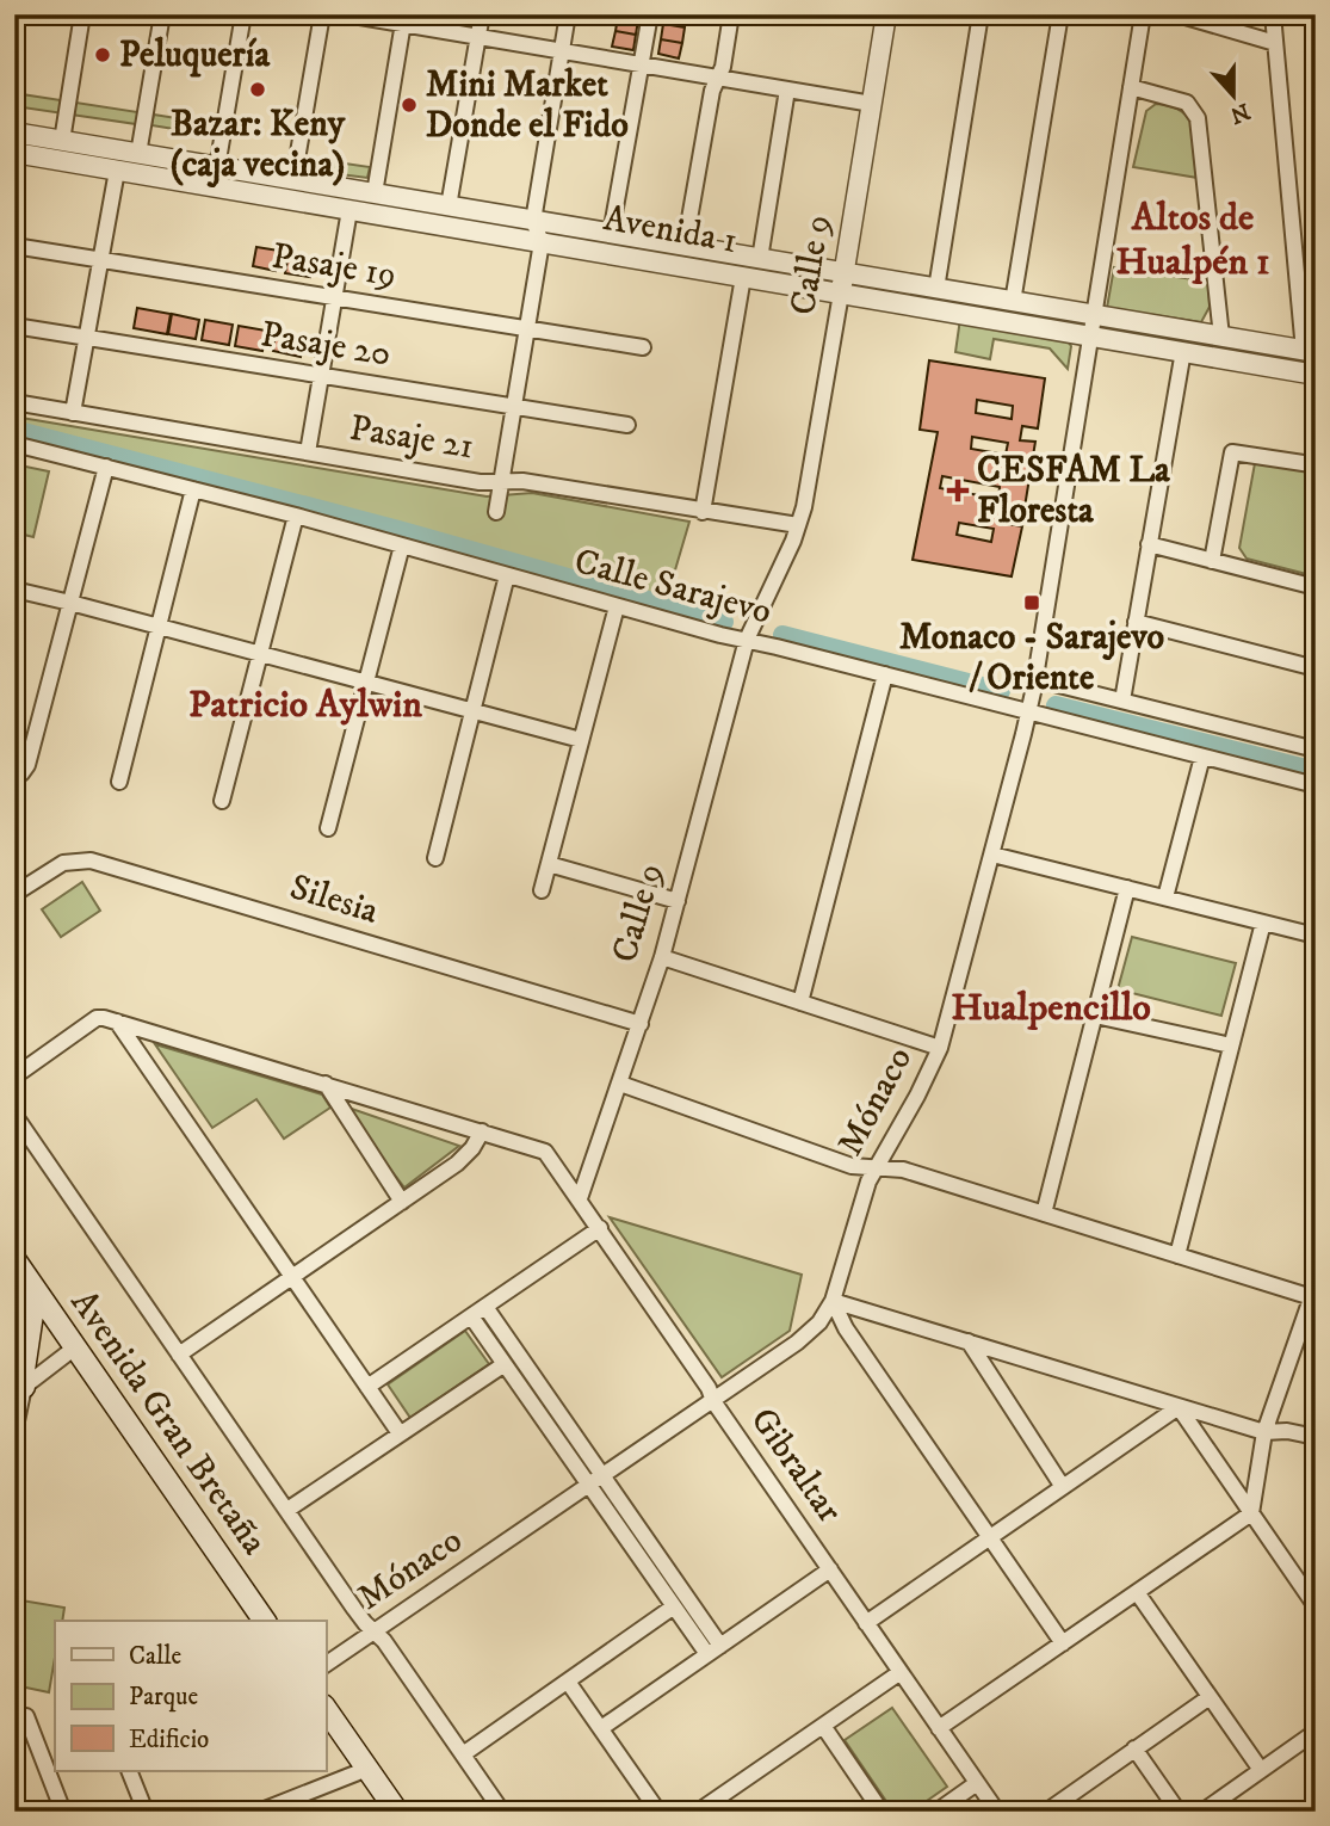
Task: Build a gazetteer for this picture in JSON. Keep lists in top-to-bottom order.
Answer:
{
  "streets": {
    "main road": ["Avenida Gran Bretaña"],
    "street": [
      "Avenida 1",
      "Calle 9",
      "Pasaje 19",
      "Pasaje 20",
      "Pasaje 21",
      "Calle Sarajevo",
      "Silesia",
      "Mónaco",
      "Gibraltar"
    ]
  },
  "crossings": [
    ["Avenida 1", "Calle 9"],
    ["Avenida 1", "Mónaco"],
    ["Calle 9", "Pasaje 21"],
    ["Calle 9", "Calle Sarajevo"],
    ["Calle 9", "Silesia"],
    ["Calle 9", "Gibraltar"],
    ["Calle Sarajevo", "Mónaco"],
    ["Mónaco", "Gibraltar"]
  ],
  "districts": ["Altos de Hualpén 1", "Patricio Aylwin", "Hualpencillo"],
  "places": {
    "other": ["Peluquería", "Bazar: Keny (caja vecina)", "Mini Market Donde el Fido"],
    "health": ["CESFAM La Floresta"],
    "transit": ["Monaco - Sarajevo / Oriente"]
  },
  "legend": ["Calle", "Parque", "Edificio"],
  "north": "bottom"
}
